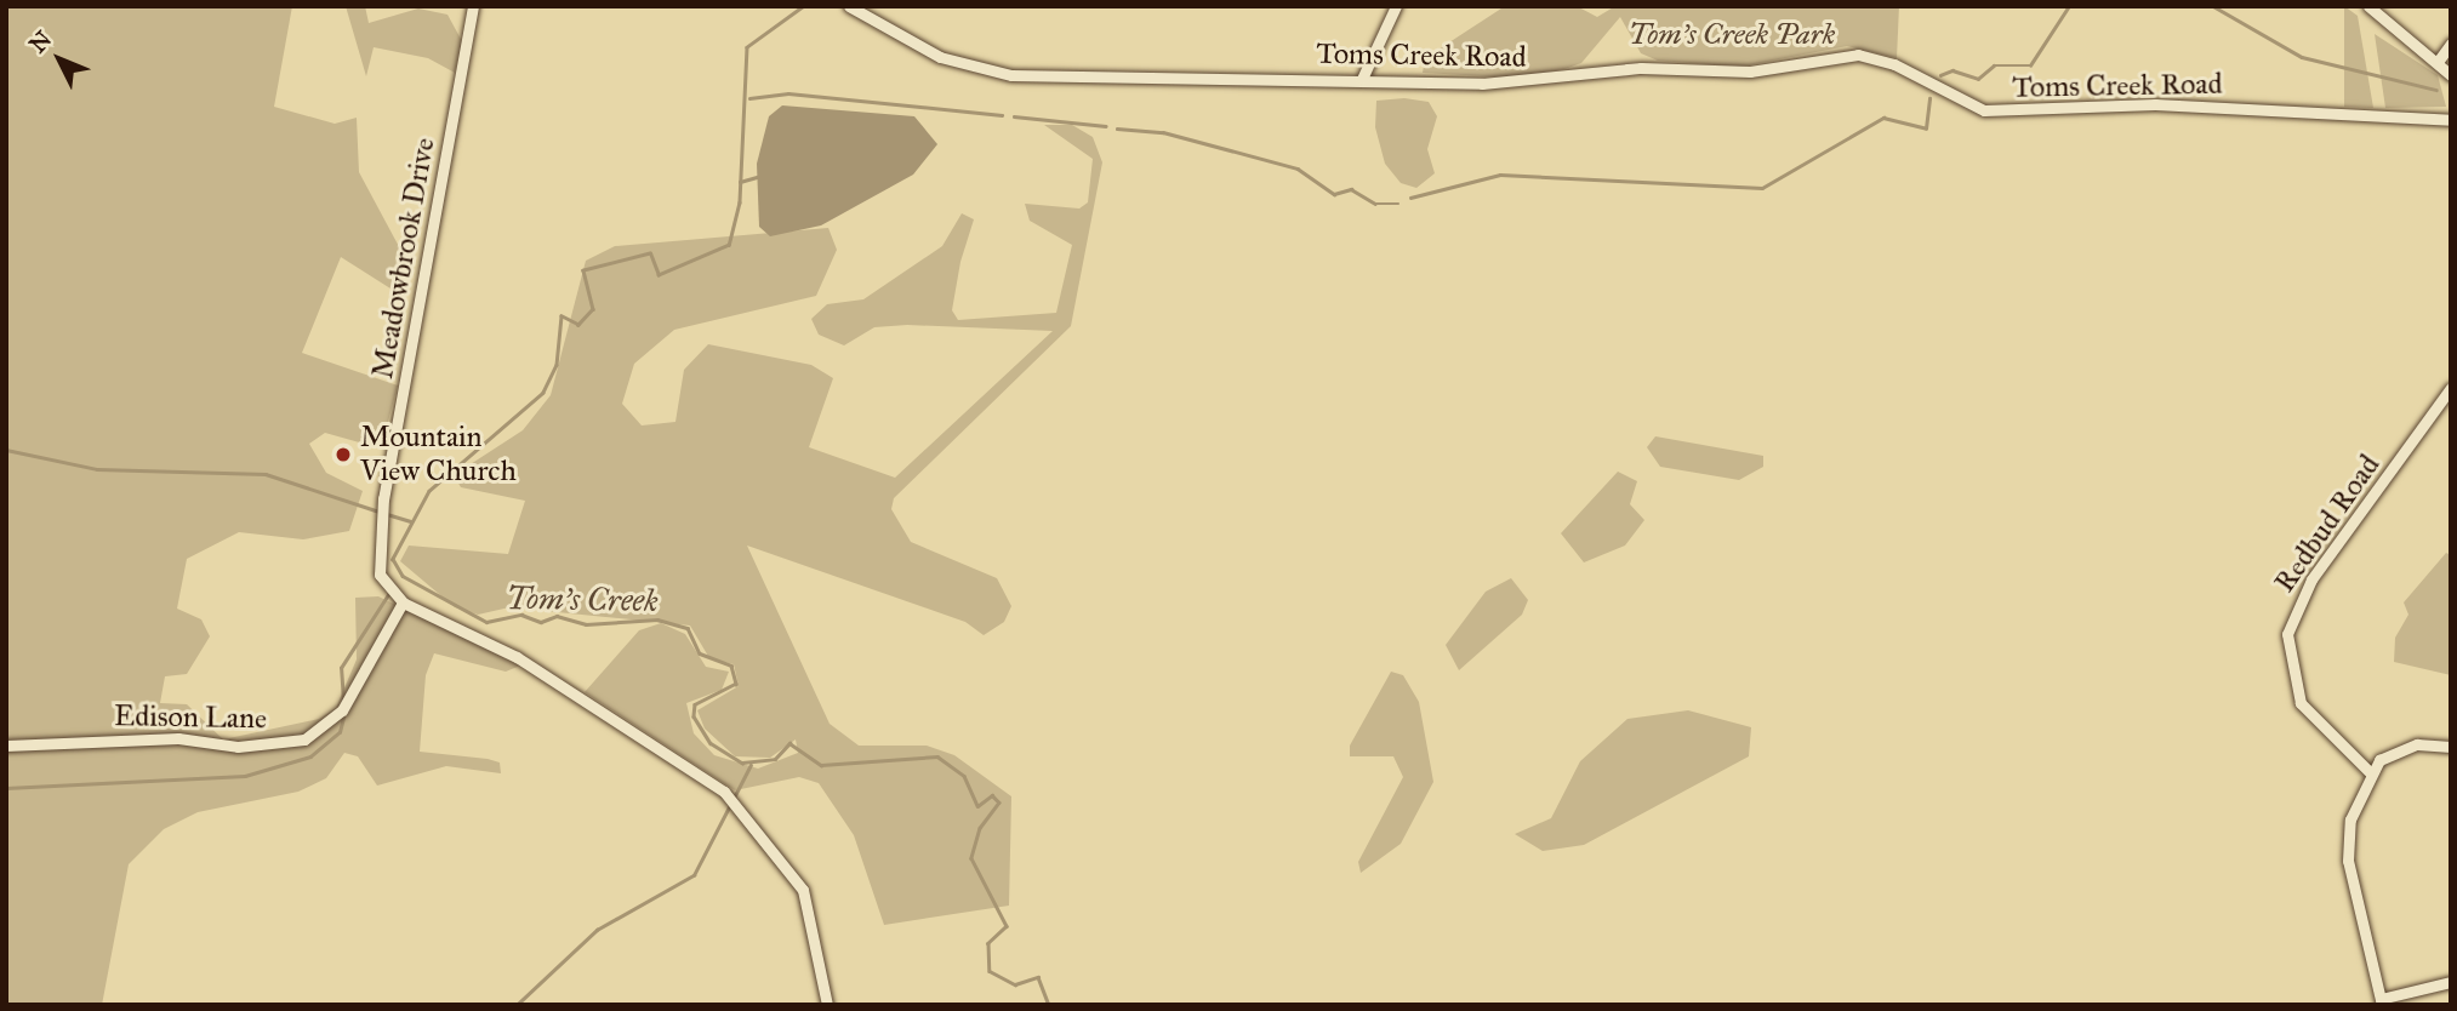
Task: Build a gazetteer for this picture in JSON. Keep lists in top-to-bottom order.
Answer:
{
  "streets": {
    "street": [
      "Toms Creek Road",
      "Meadowbrook Drive",
      "Redbud Road",
      "Edison Lane"
    ]
  },
  "crossings": [
    ["Meadowbrook Drive", "Edison Lane"]
  ],
  "water": ["Tom's Creek"],
  "parks": ["Tom's Creek Park"],
  "places": ["Mountain View Church"],
  "north": "top left"
}
